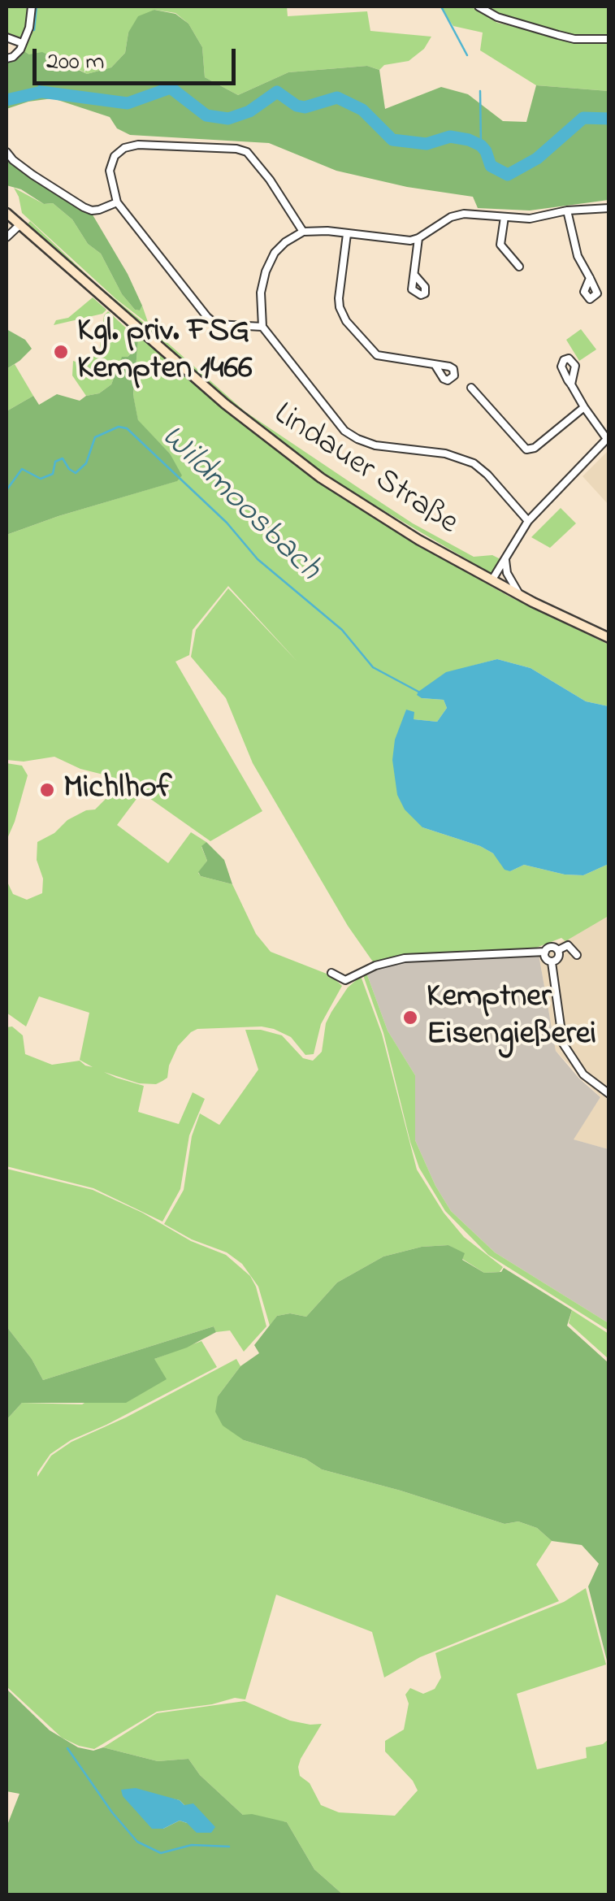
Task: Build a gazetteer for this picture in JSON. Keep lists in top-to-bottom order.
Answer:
{
  "streets": {
    "main road": ["Lindauer Straße"]
  },
  "water": ["Wildmoosbach"],
  "places": ["Kgl. priv. FSG Kempten 1466", "Michlhof", "Kemptner Eisengießerei"],
  "scale_bar": "200 m"
}
